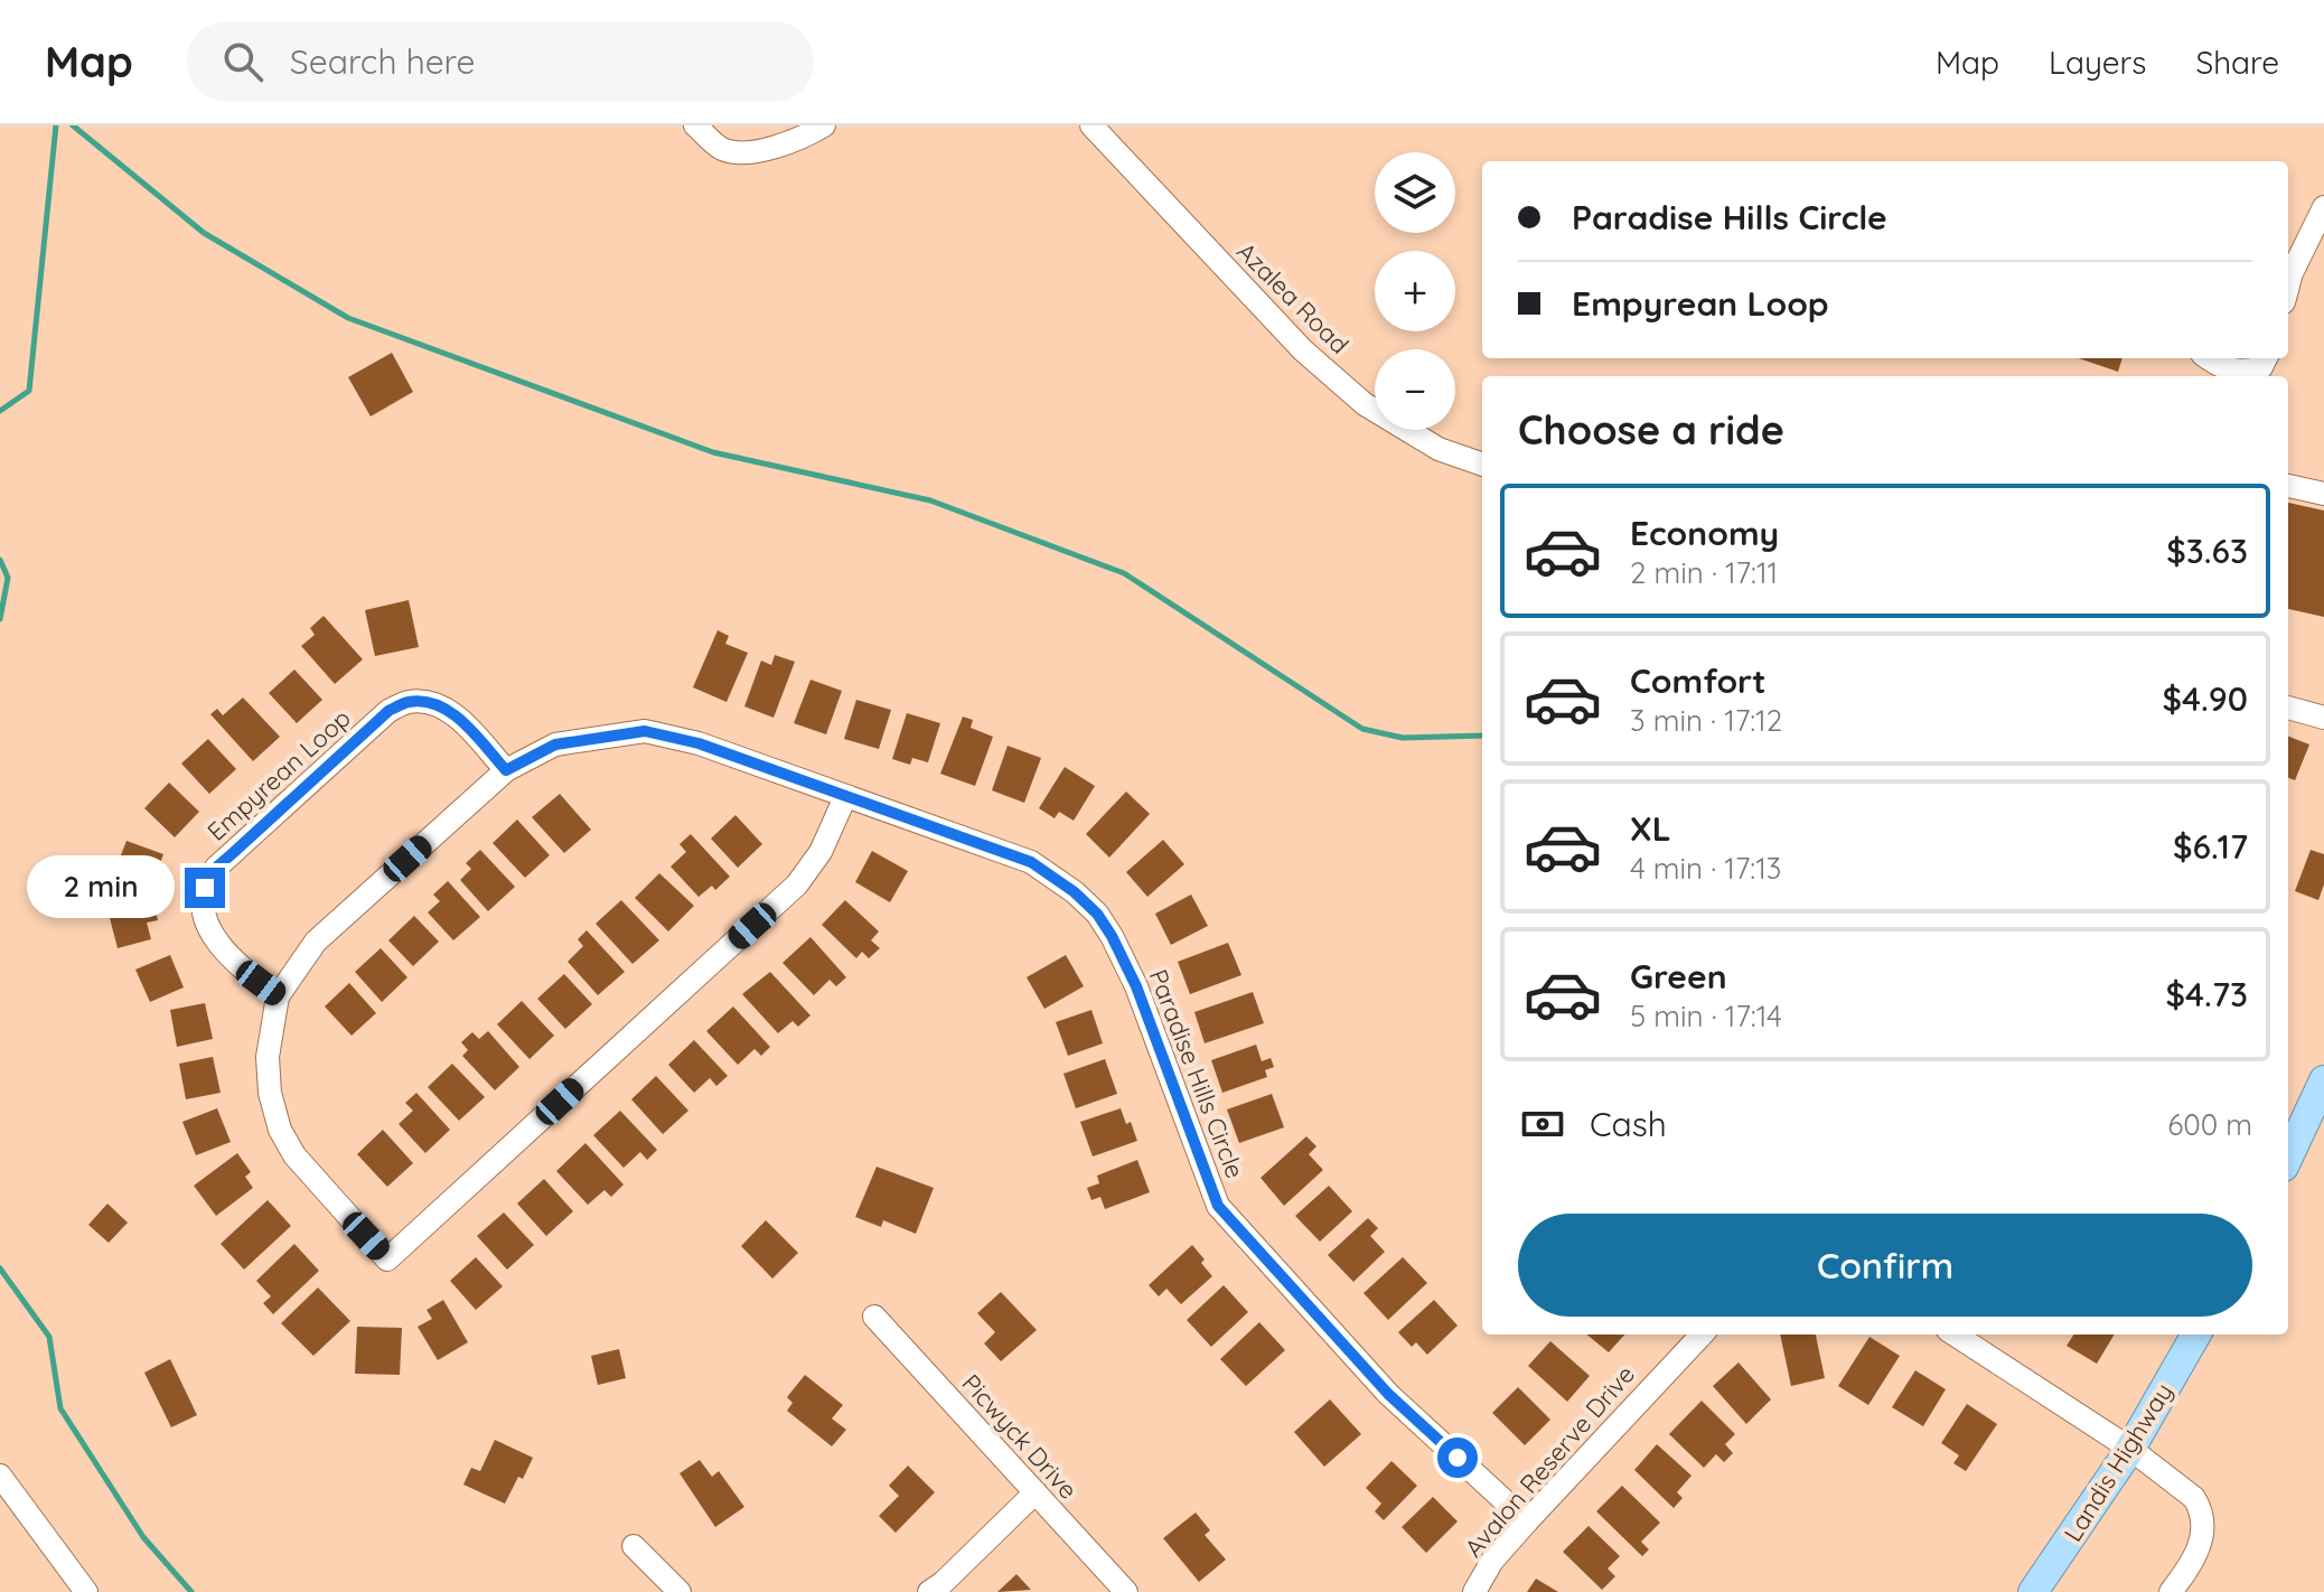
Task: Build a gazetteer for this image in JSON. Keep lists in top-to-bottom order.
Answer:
{
  "streets": {
    "main road": ["Landis Highway"],
    "street": [
      "Azalea Road",
      "Empyrean Loop",
      "Paradise Hills Circle",
      "Picwyck Drive",
      "Avalon Reserve Drive"
    ]
  },
  "crossings": [
    ["Empyrean Loop", "Paradise Hills Circle"],
    ["Paradise Hills Circle", "Avalon Reserve Drive"]
  ],
  "page": {
    "header": "Map",
    "search": "Search here",
    "nav": ["Map", "Layers", "Share"],
    "map_buttons": ["+", "−"],
    "banner": ["Paradise Hills Circle", "Empyrean Loop"],
    "heading": "Choose a ride",
    "list": [
      {
        "name": "Economy",
        "note": "2 min · 17:11",
        "value": "$3.63"
      },
      {
        "name": "Comfort",
        "note": "3 min · 17:12",
        "value": "$4.90"
      },
      {
        "name": "XL",
        "note": "4 min · 17:13",
        "value": "$6.17"
      },
      {
        "name": "Green",
        "note": "5 min · 17:14",
        "value": "$4.73"
      }
    ],
    "bubble": "2 min",
    "pay": ["Cash", "600 m"],
    "buttons": "Confirm"
  }
}
